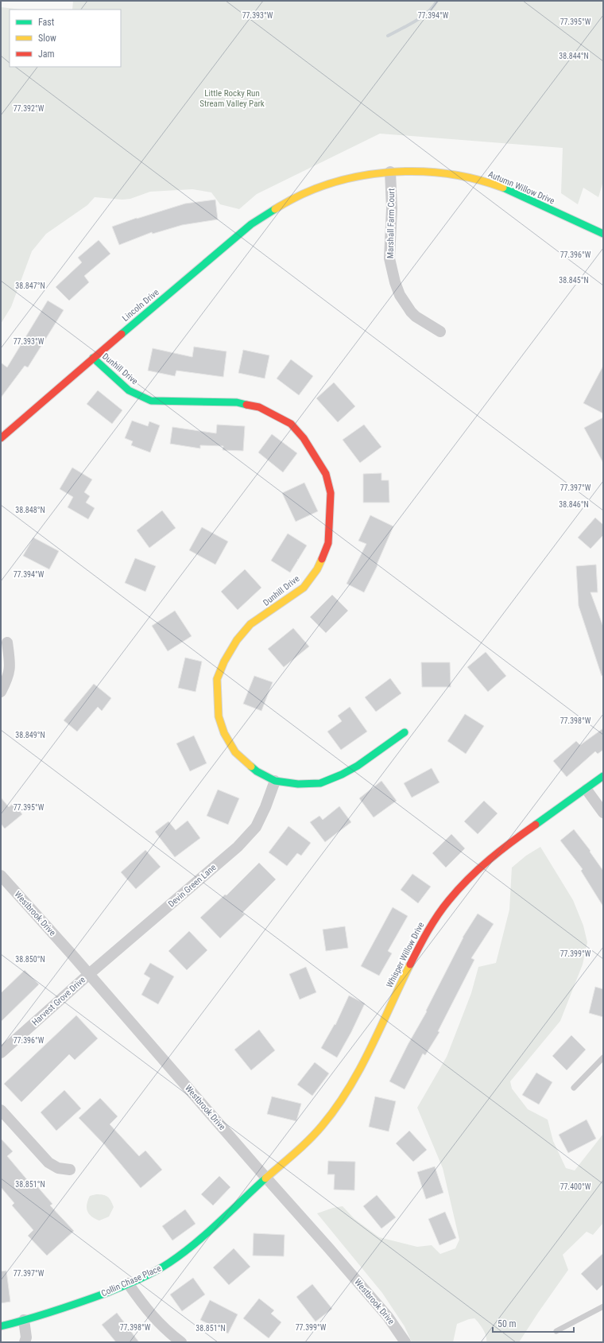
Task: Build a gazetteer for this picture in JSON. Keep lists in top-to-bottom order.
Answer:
{
  "streets": {
    "street": [
      "Autumn Willow Drive",
      "Marshall Farm Court",
      "Lincoln Drive",
      "Dunhill Drive",
      "Devin Green Lane",
      "Westbrook Drive",
      "Whisper Willow Drive",
      "Harvest Grove Drive",
      "Collin Chase Place"
    ]
  },
  "crossings": [
    ["Autumn Willow Drive", "Marshall Farm Court"],
    ["Autumn Willow Drive", "Lincoln Drive"],
    ["Lincoln Drive", "Dunhill Drive"],
    ["Dunhill Drive", "Devin Green Lane"],
    ["Devin Green Lane", "Westbrook Drive"],
    ["Devin Green Lane", "Harvest Grove Drive"],
    ["Westbrook Drive", "Whisper Willow Drive"],
    ["Westbrook Drive", "Harvest Grove Drive"],
    ["Westbrook Drive", "Collin Chase Place"],
    ["Whisper Willow Drive", "Collin Chase Place"]
  ],
  "parks": ["Little Rocky Run Stream Valley Park"],
  "legend": ["Fast", "Slow", "Jam"],
  "scale_bar": "50 m",
  "coordinates": [
    "77.393°W",
    "77.394°W",
    "77.395°W",
    "38.844°N",
    "77.392°W",
    "77.396°W",
    "38.845°N",
    "38.847°N",
    "77.397°W",
    "38.846°N",
    "38.848°N",
    "77.398°W",
    "38.849°N",
    "77.399°W",
    "38.850°N",
    "38.851°N",
    "77.400°W"
  ]
}
